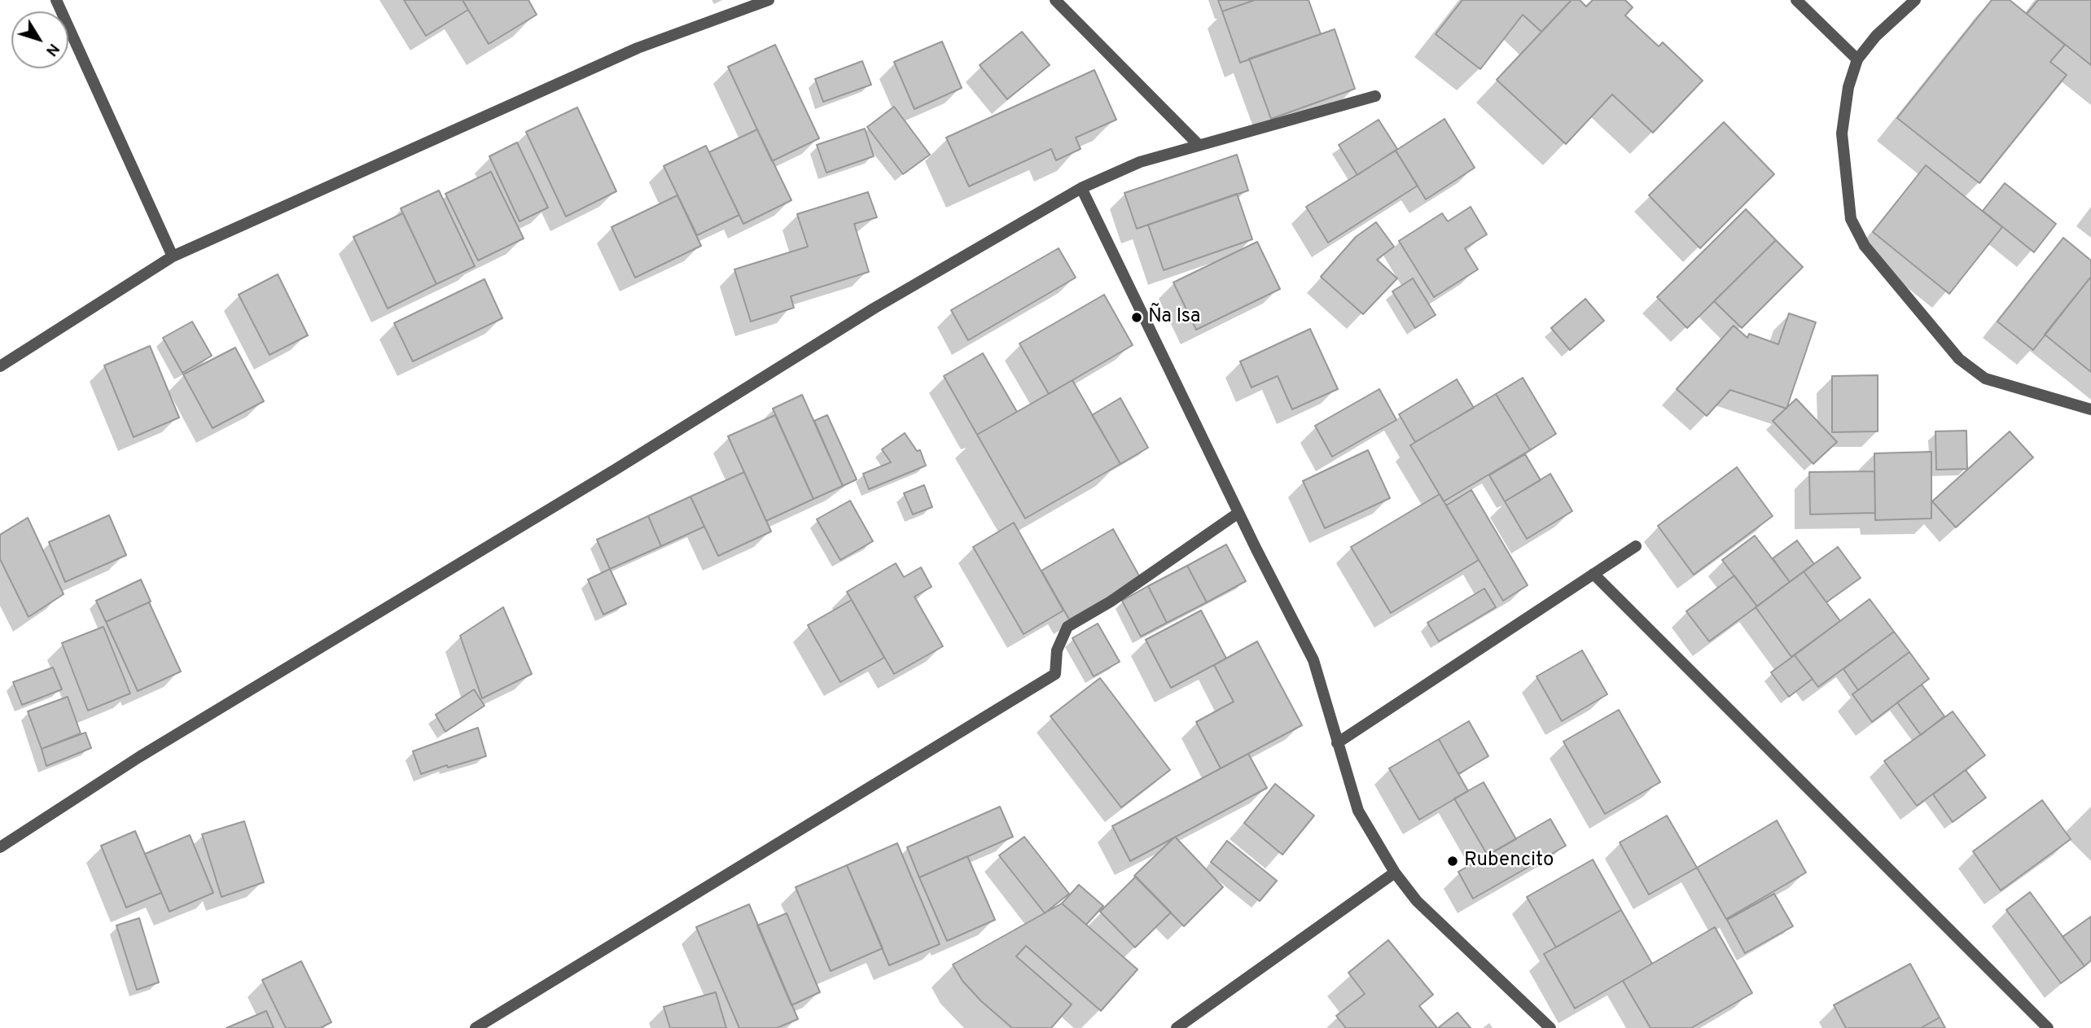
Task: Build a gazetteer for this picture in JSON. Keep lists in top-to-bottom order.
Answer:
{
  "places": ["Ña Isa", "Rubencito"],
  "north": "bottom right"
}
